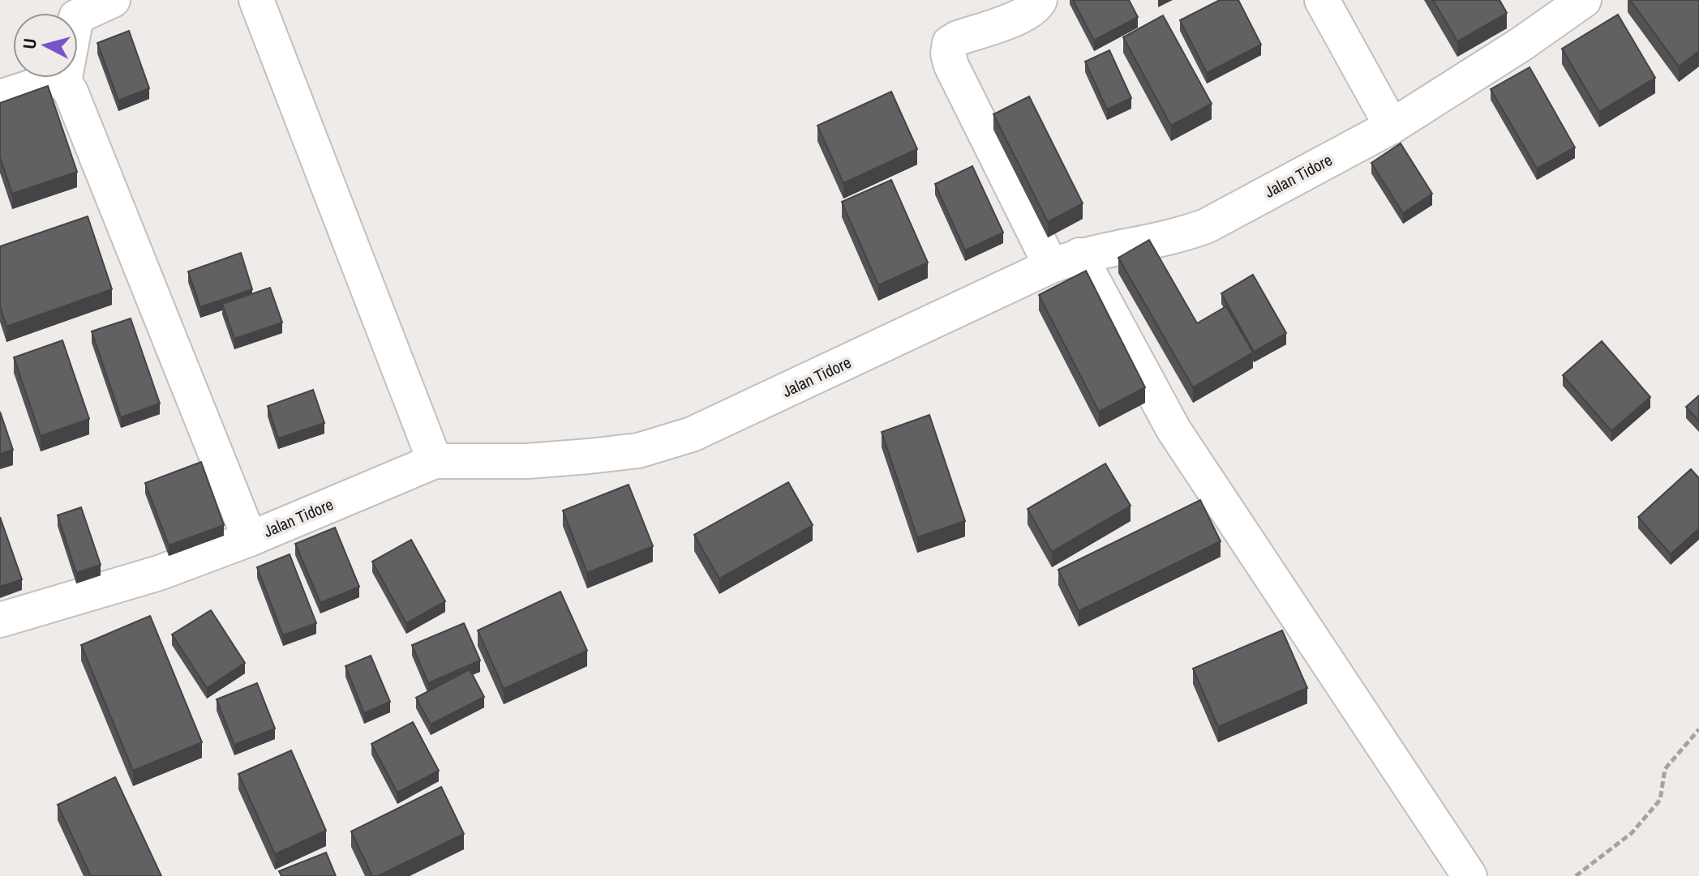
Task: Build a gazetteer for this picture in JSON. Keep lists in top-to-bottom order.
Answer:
{
  "streets": {
    "street": ["Jalan Tidore"]
  },
  "north": "left"
}
